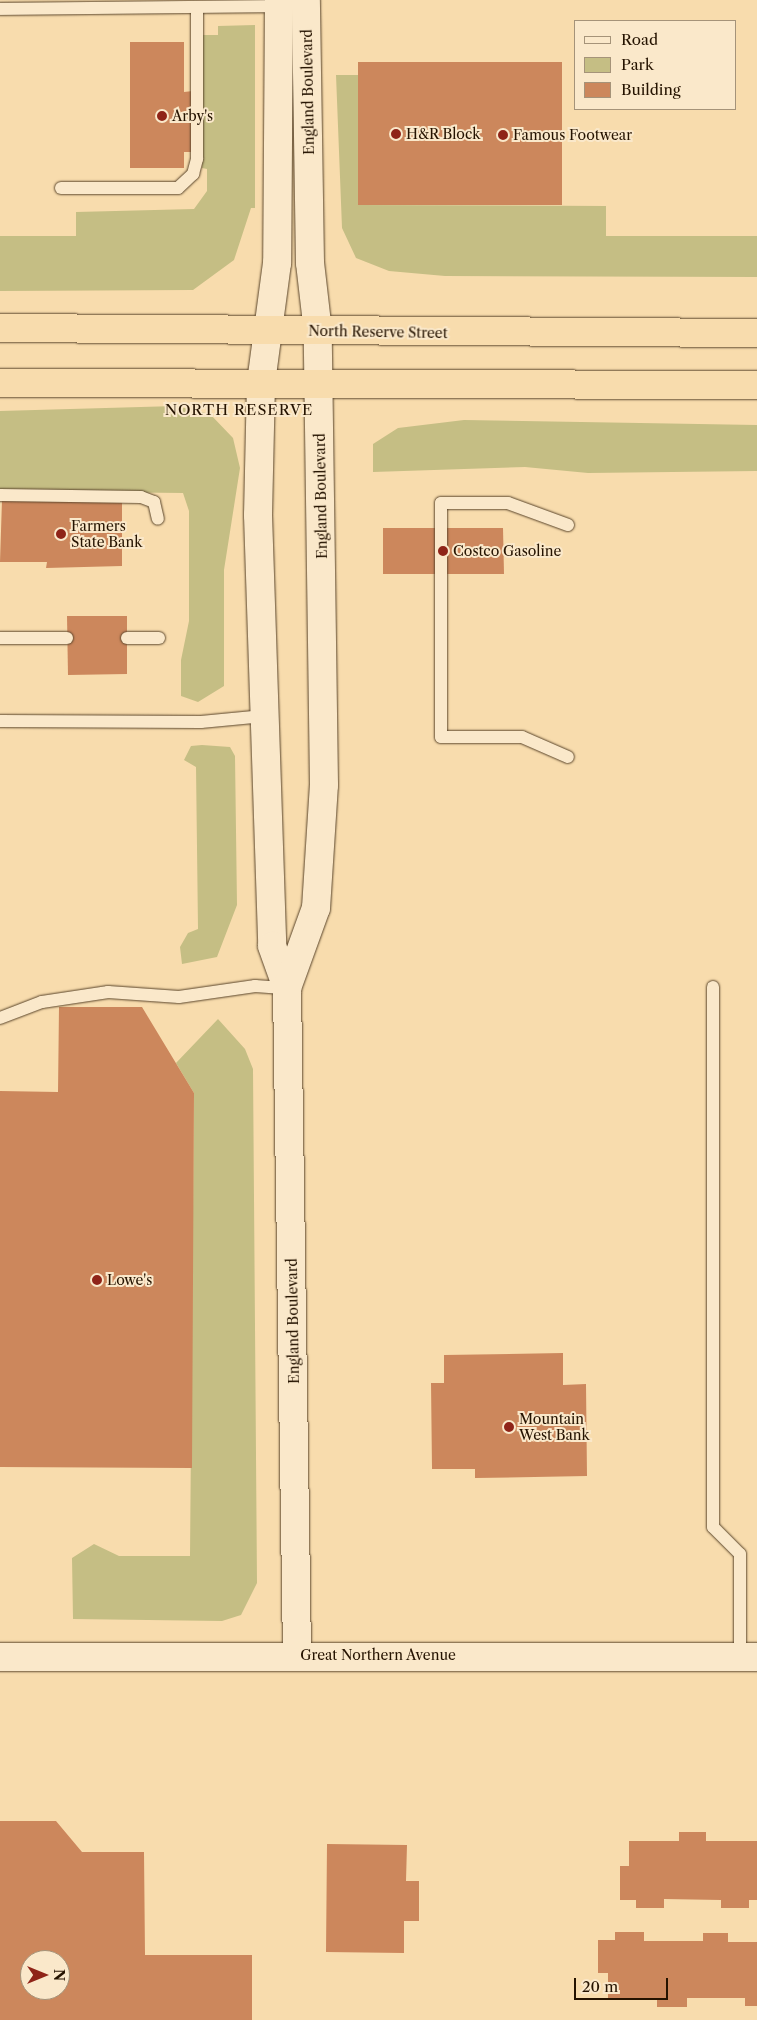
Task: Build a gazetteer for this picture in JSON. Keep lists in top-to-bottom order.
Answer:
{
  "streets": {
    "highway": ["North Reserve Street"],
    "street": ["England Boulevard", "Great Northern Avenue"]
  },
  "crossings": [
    ["England Boulevard", "North Reserve Street"],
    ["England Boulevard", "Great Northern Avenue"]
  ],
  "districts": ["NORTH RESERVE"],
  "places": [
    "Arby's",
    "H&R Block",
    "Famous Footwear",
    "Farmers State Bank",
    "Costco Gasoline",
    "Lowe's",
    "Mountain West Bank"
  ],
  "legend": ["Road", "Park", "Building"],
  "scale_bar": "20 m",
  "north": "right"
}
